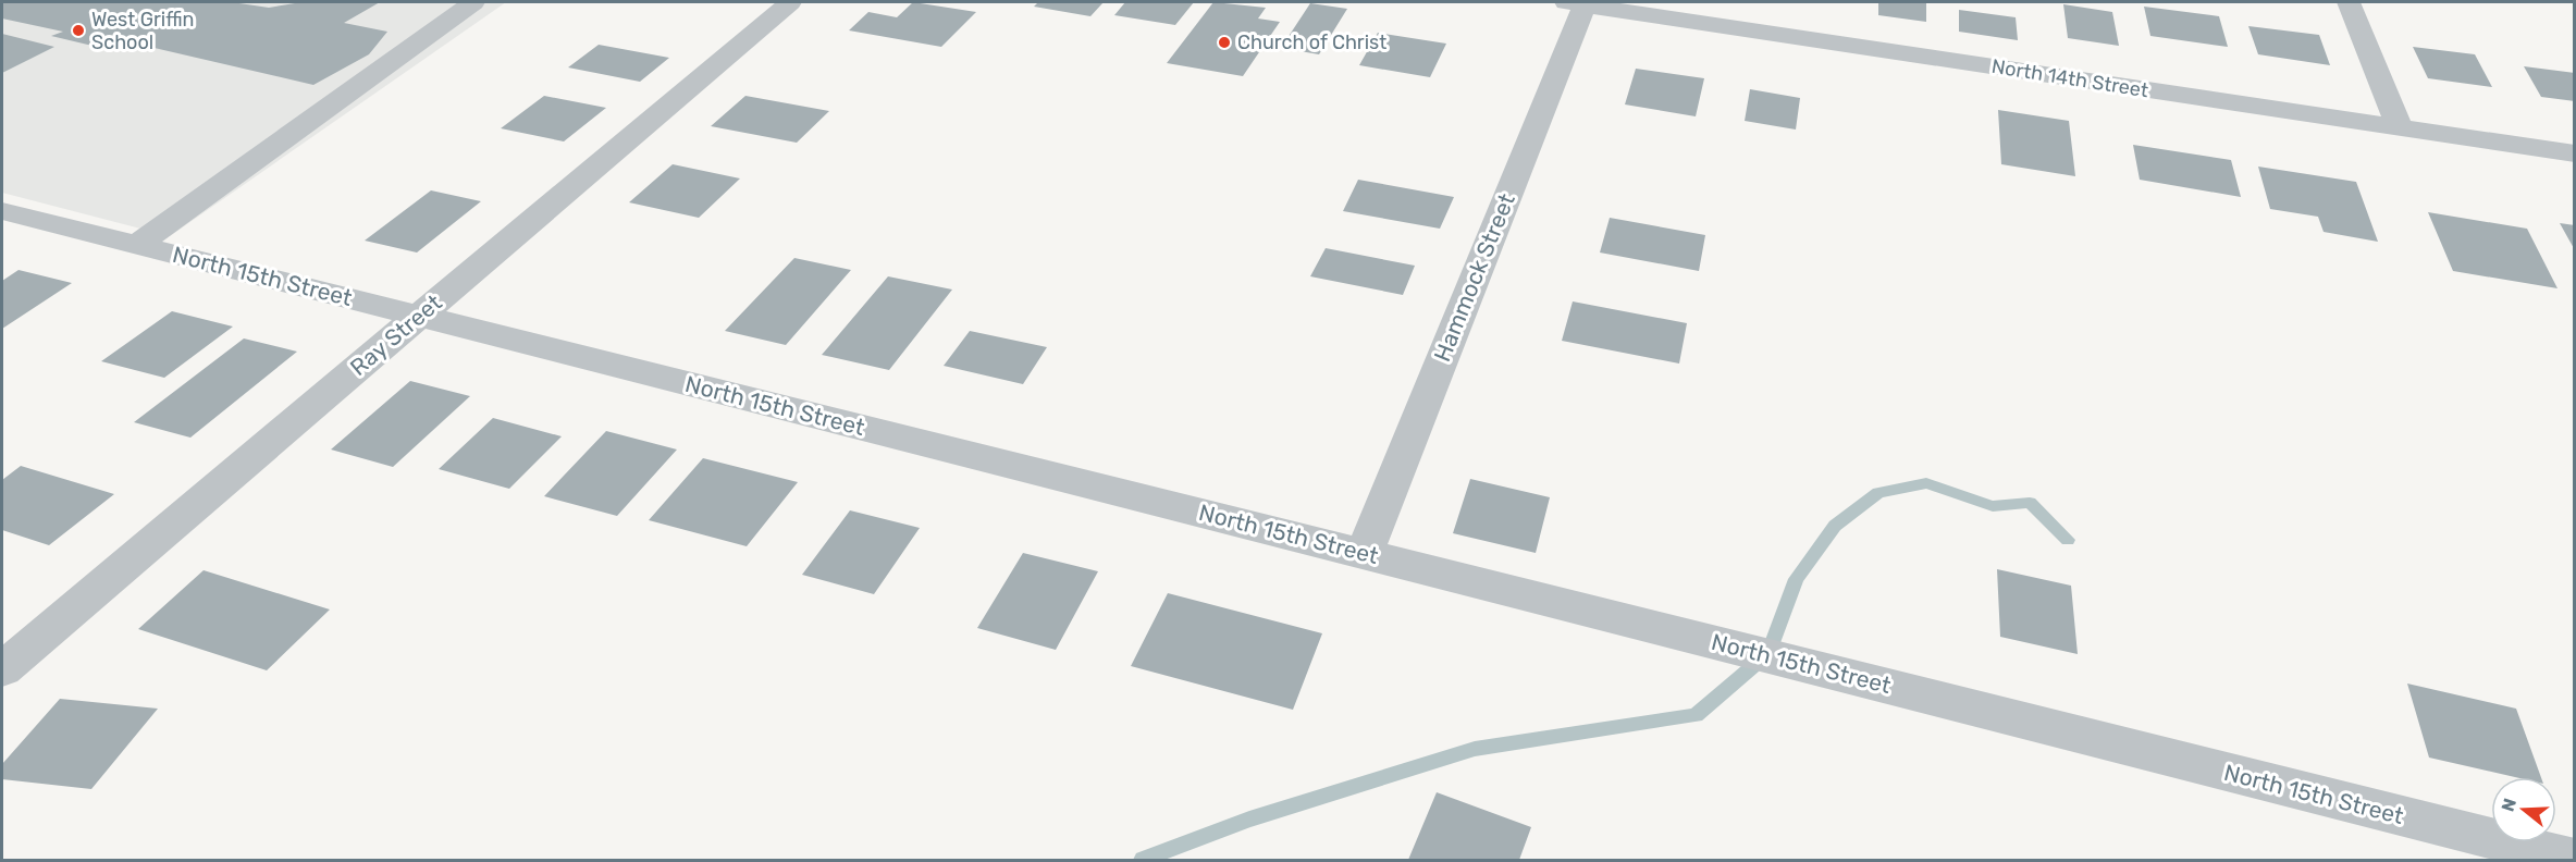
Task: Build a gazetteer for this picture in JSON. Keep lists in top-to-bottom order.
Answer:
{
  "streets": {
    "street": [
      "North 14th Street",
      "North 15th Street",
      "Hammock Street",
      "Ray Street"
    ]
  },
  "crossings": [
    ["North 14th Street", "Hammock Street"],
    ["North 15th Street", "Hammock Street"],
    ["North 15th Street", "Ray Street"]
  ],
  "places": ["West Griffin School", "Church of Christ"],
  "north": "left"
}
